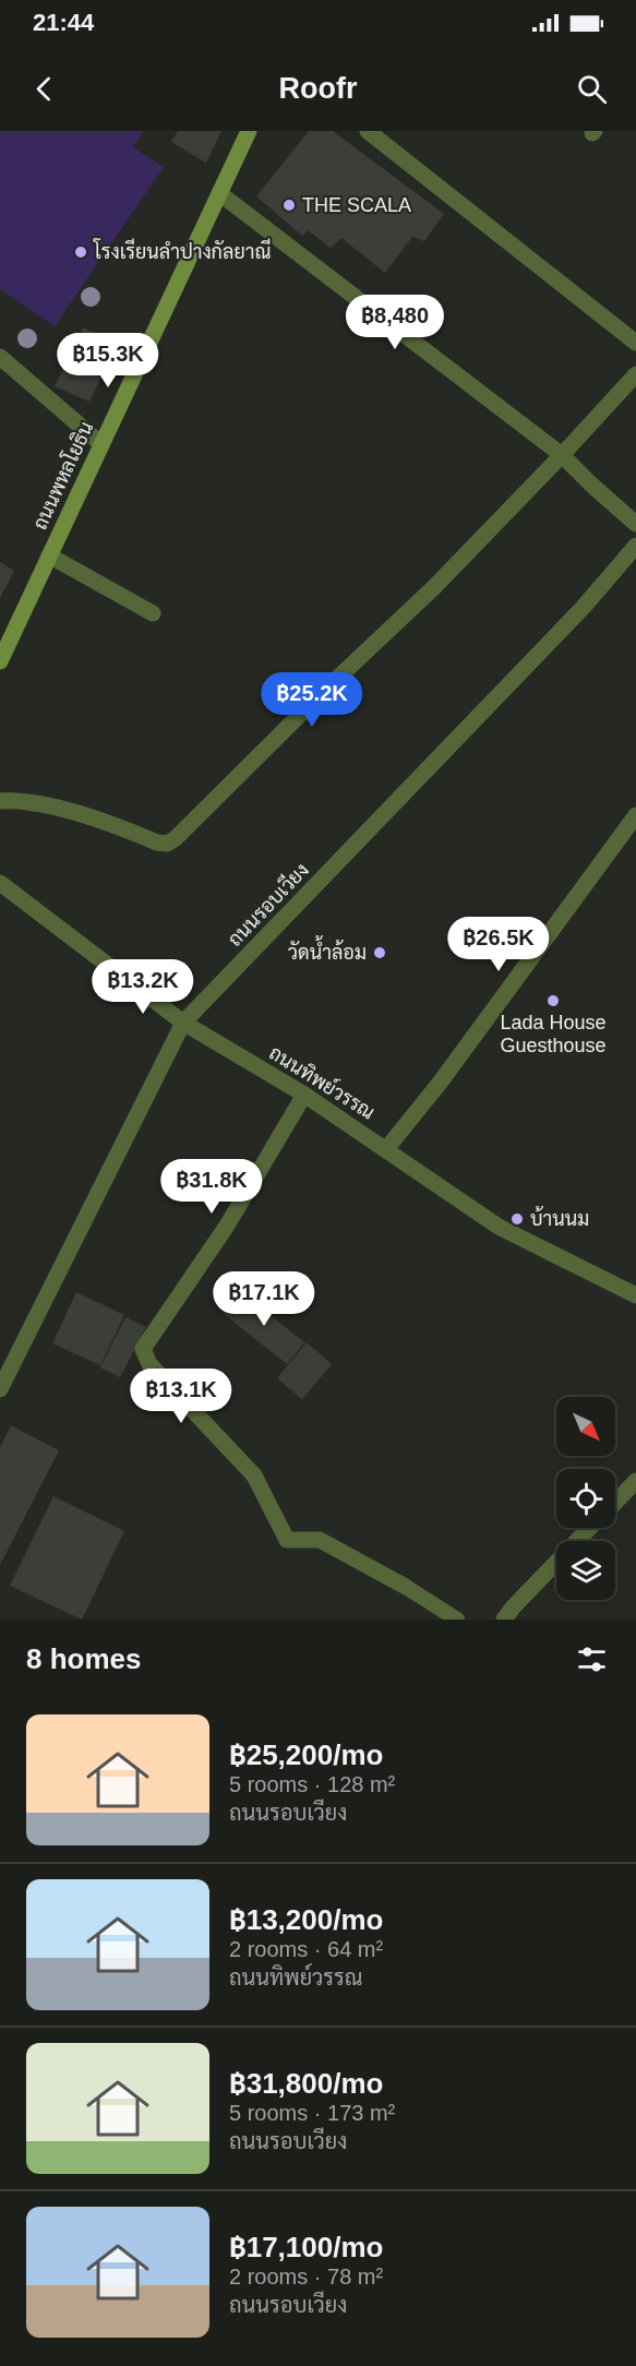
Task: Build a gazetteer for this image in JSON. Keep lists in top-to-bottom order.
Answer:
{
  "streets": {
    "main road": ["ถนนพหลโยธิน"],
    "street": ["ถนนรอบเวียง", "ถนนทิพย์วรรณ"]
  },
  "crossings": [
    ["ถนนรอบเวียง", "ถนนทิพย์วรรณ"]
  ],
  "places": [
    "THE SCALA",
    "โรงเรียนลำปางกัลยาณี",
    "วัดน้ำล้อม",
    "Lada House Guesthouse",
    "บ้านนม"
  ],
  "north": "bottom right",
  "page": {
    "status": "21:44",
    "header": "Roofr",
    "price": [
      "฿8,480",
      "฿15.3K",
      "฿25.2K",
      "฿26.5K",
      "฿13.2K",
      "฿31.8K",
      "฿17.1K",
      "฿13.1K"
    ],
    "heading": "8 homes",
    "list": [
      {
        "name": "฿25,200/mo",
        "note": "5 rooms · 128 m² · ถนนรอบเวียง"
      },
      {
        "name": "฿13,200/mo",
        "note": "2 rooms · 64 m² · ถนนทิพย์วรรณ"
      },
      {
        "name": "฿31,800/mo",
        "note": "5 rooms · 173 m² · ถนนรอบเวียง"
      },
      {
        "name": "฿17,100/mo",
        "note": "2 rooms · 78 m² · ถนนรอบเวียง"
      }
    ]
  }
}
